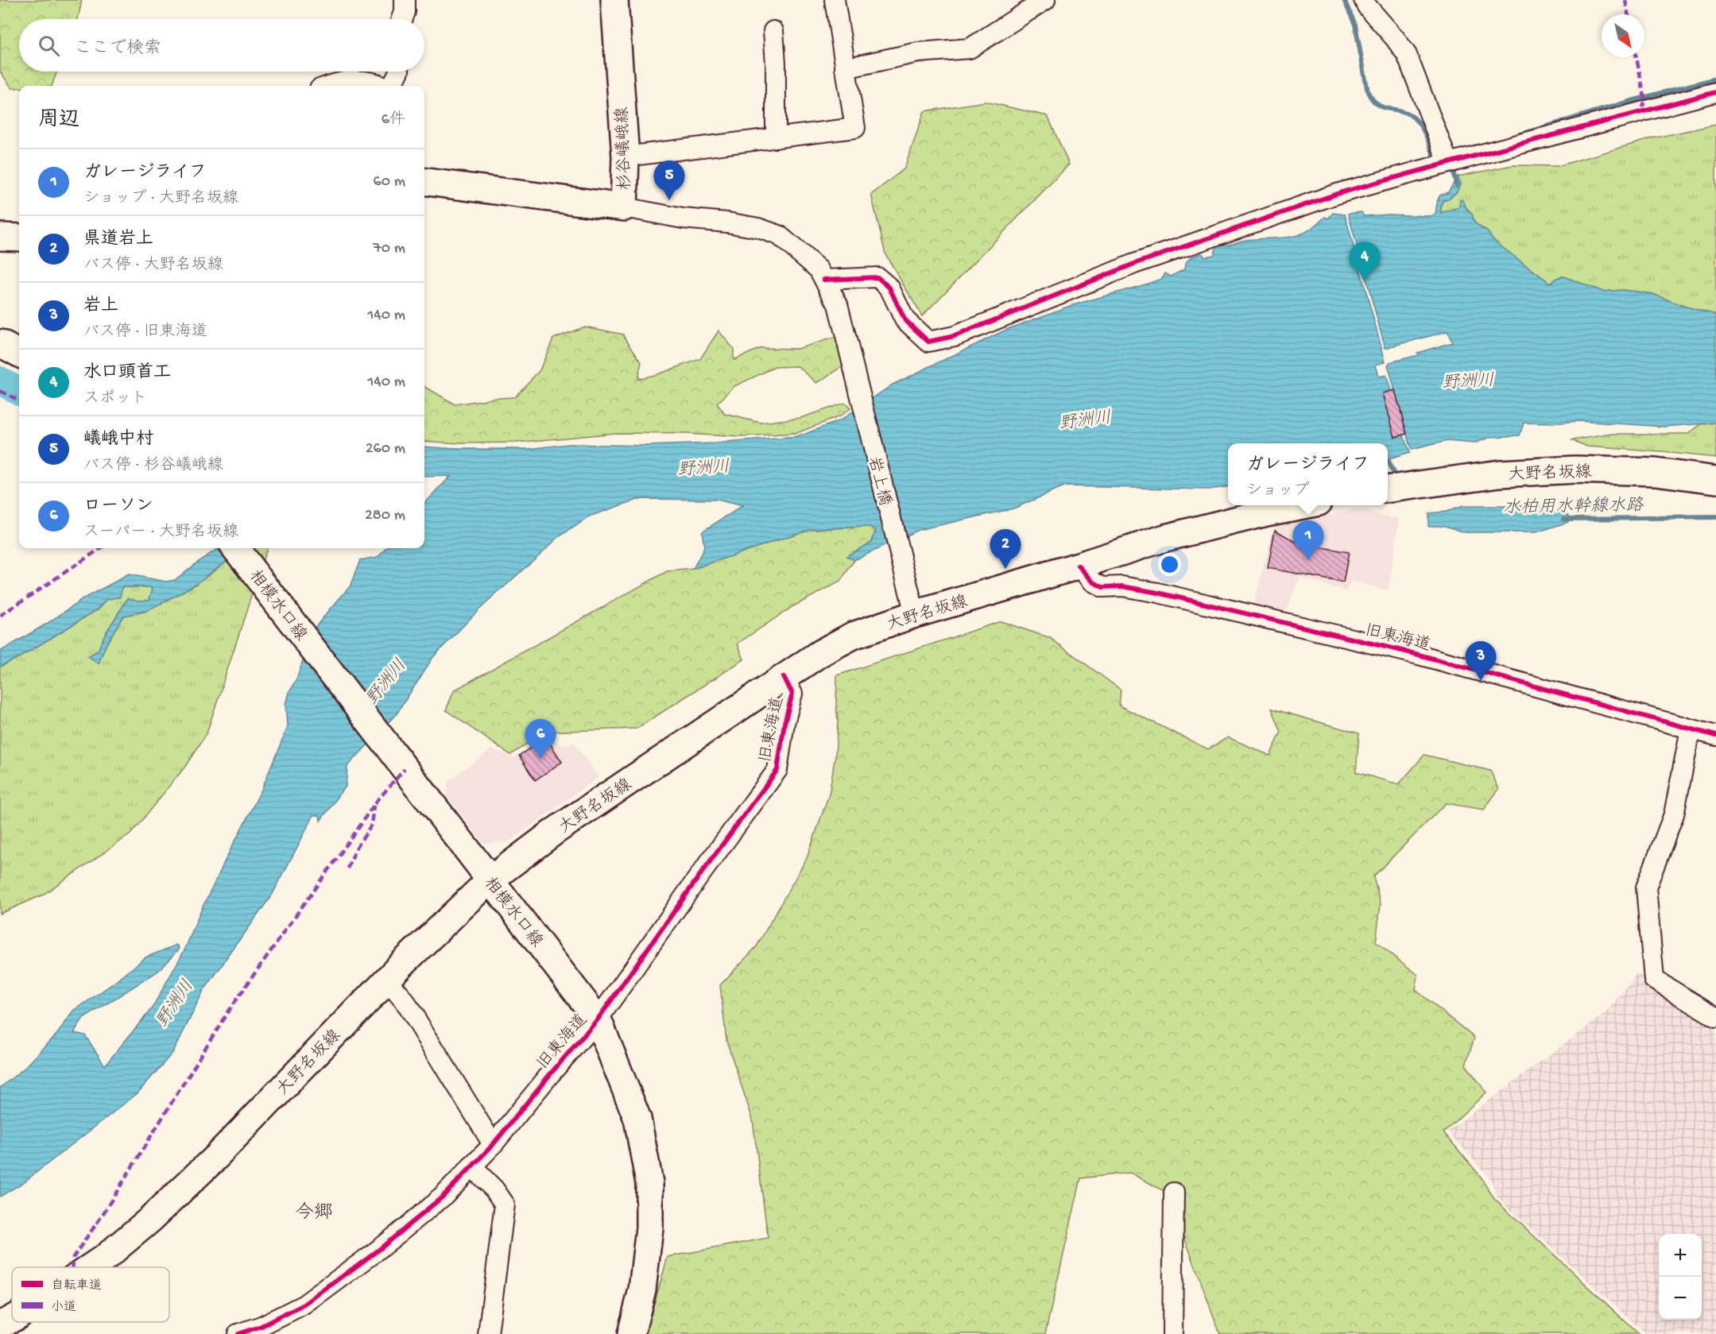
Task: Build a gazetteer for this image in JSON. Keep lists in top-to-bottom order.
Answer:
{
  "streets": {
    "main road": ["杉谷嶬峨線", "大野名坂線", "相模水口線"],
    "street": ["岩上橋", "旧東海道"]
  },
  "crossings": [
    ["杉谷嶬峨線", "岩上橋"],
    ["大野名坂線", "岩上橋"],
    ["大野名坂線", "相模水口線"],
    ["大野名坂線", "旧東海道"],
    ["相模水口線", "旧東海道"]
  ],
  "districts": ["今郷"],
  "water": ["野洲川", "水柏用水幹線水路"],
  "legend": ["自転車道", "小道"],
  "north": "bottom right",
  "page": {
    "search": "ここで検索",
    "heading": ["周辺", "6件"],
    "list": [
      {
        "mark": "1",
        "name": "ガレージライフ",
        "note": "ショップ · 大野名坂線",
        "value": "60 m"
      },
      {
        "mark": "2",
        "name": "県道岩上",
        "note": "バス停 · 大野名坂線",
        "value": "70 m"
      },
      {
        "mark": "3",
        "name": "岩上",
        "note": "バス停 · 旧東海道",
        "value": "140 m"
      },
      {
        "mark": "4",
        "name": "水口頭首工",
        "note": "スポット",
        "value": "140 m"
      },
      {
        "mark": "5",
        "name": "嶬峨中村",
        "note": "バス停 · 杉谷嶬峨線",
        "value": "260 m"
      },
      {
        "mark": "6",
        "name": "ローソン",
        "note": "スーパー · 大野名坂線",
        "value": "280 m"
      }
    ],
    "pins": [
      "5",
      "4",
      "1",
      "2",
      "3",
      "6"
    ],
    "popup": ["ガレージライフ", "ショップ"],
    "map_buttons": ["+", "−"]
  }
}
